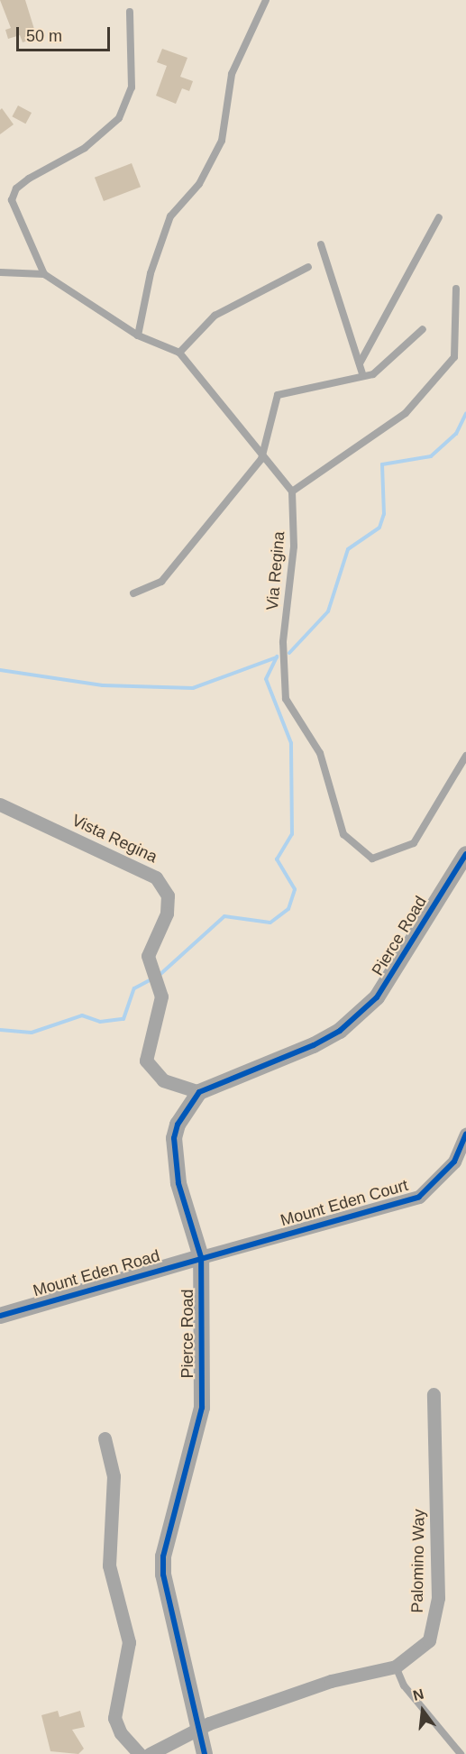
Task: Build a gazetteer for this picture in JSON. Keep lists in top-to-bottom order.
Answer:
{
  "streets": {
    "street": [
      "Vista Regina",
      "Pierce Road",
      "Mount Eden Court",
      "Mount Eden Road",
      "Palomino Way"
    ],
    "lane": ["Via Regina"]
  },
  "crossings": [
    ["Vista Regina", "Pierce Road"],
    ["Pierce Road", "Mount Eden Court"],
    ["Pierce Road", "Mount Eden Road"],
    ["Pierce Road", "Palomino Way"],
    ["Mount Eden Court", "Mount Eden Road"]
  ],
  "scale_bar": "50 m",
  "north": "top"
}
